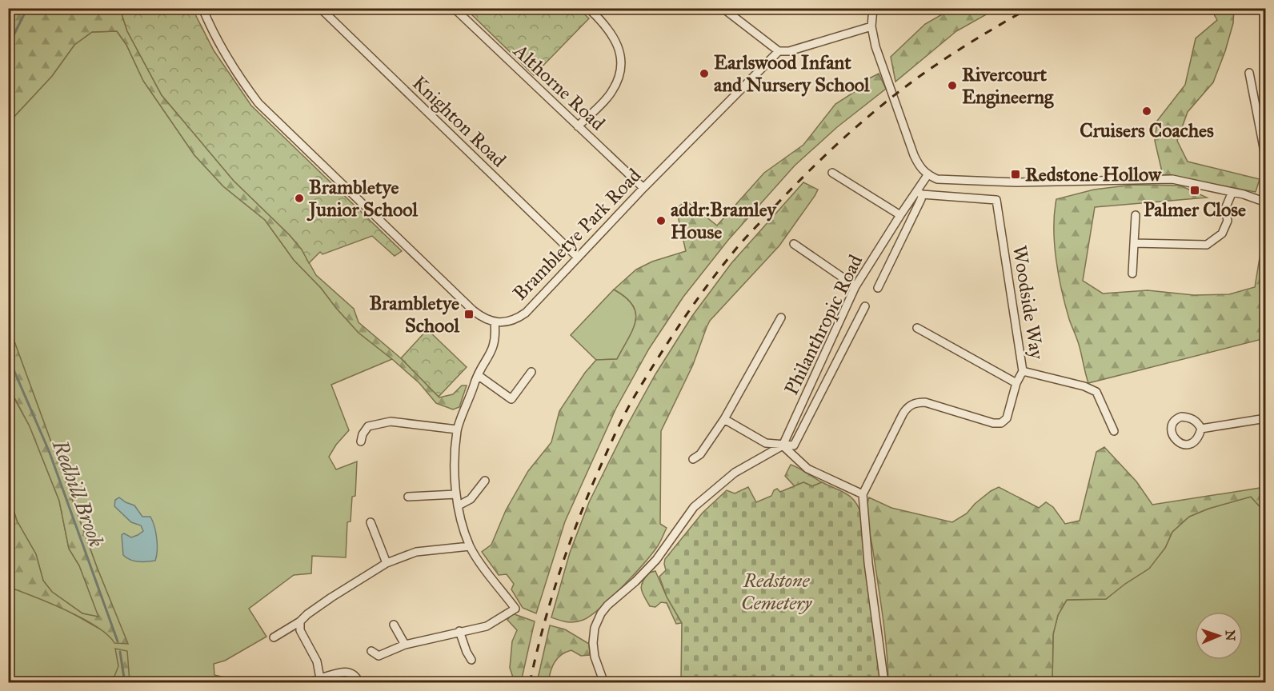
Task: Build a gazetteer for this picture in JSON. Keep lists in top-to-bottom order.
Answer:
{
  "streets": {
    "street": [
      "Althorne Road",
      "Knighton Road",
      "Brambletye Park Road",
      "Woodside Way",
      "Philanthropic Road"
    ]
  },
  "crossings": [
    ["Althorne Road", "Brambletye Park Road"],
    ["Knighton Road", "Brambletye Park Road"],
    ["Woodside Way", "Philanthropic Road"]
  ],
  "water": ["Redhill Brook"],
  "parks": ["Redstone Cemetery"],
  "places": {
    "other": [
      "Earlswood Infant and Nursery School",
      "Rivercourt Engineerng",
      "Cruisers Coaches",
      "Brambletye Junior School",
      "addr:Bramley House"
    ],
    "transit": ["Redstone Hollow", "Palmer Close", "Brambletye School"]
  },
  "north": "right"
}
